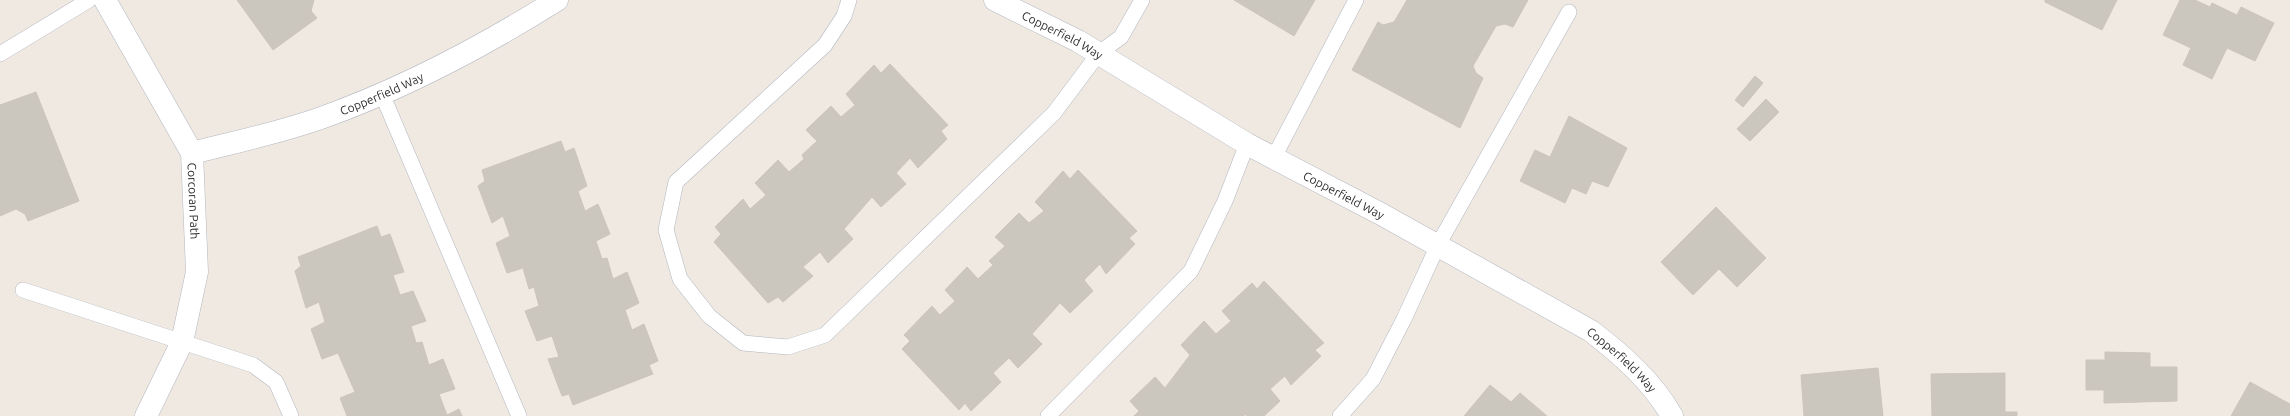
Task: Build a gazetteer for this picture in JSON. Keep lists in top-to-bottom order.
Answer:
{
  "streets": {
    "street": ["Copperfield Way", "Corcoran Path"]
  },
  "crossings": [
    ["Copperfield Way", "Corcoran Path"]
  ]
}
